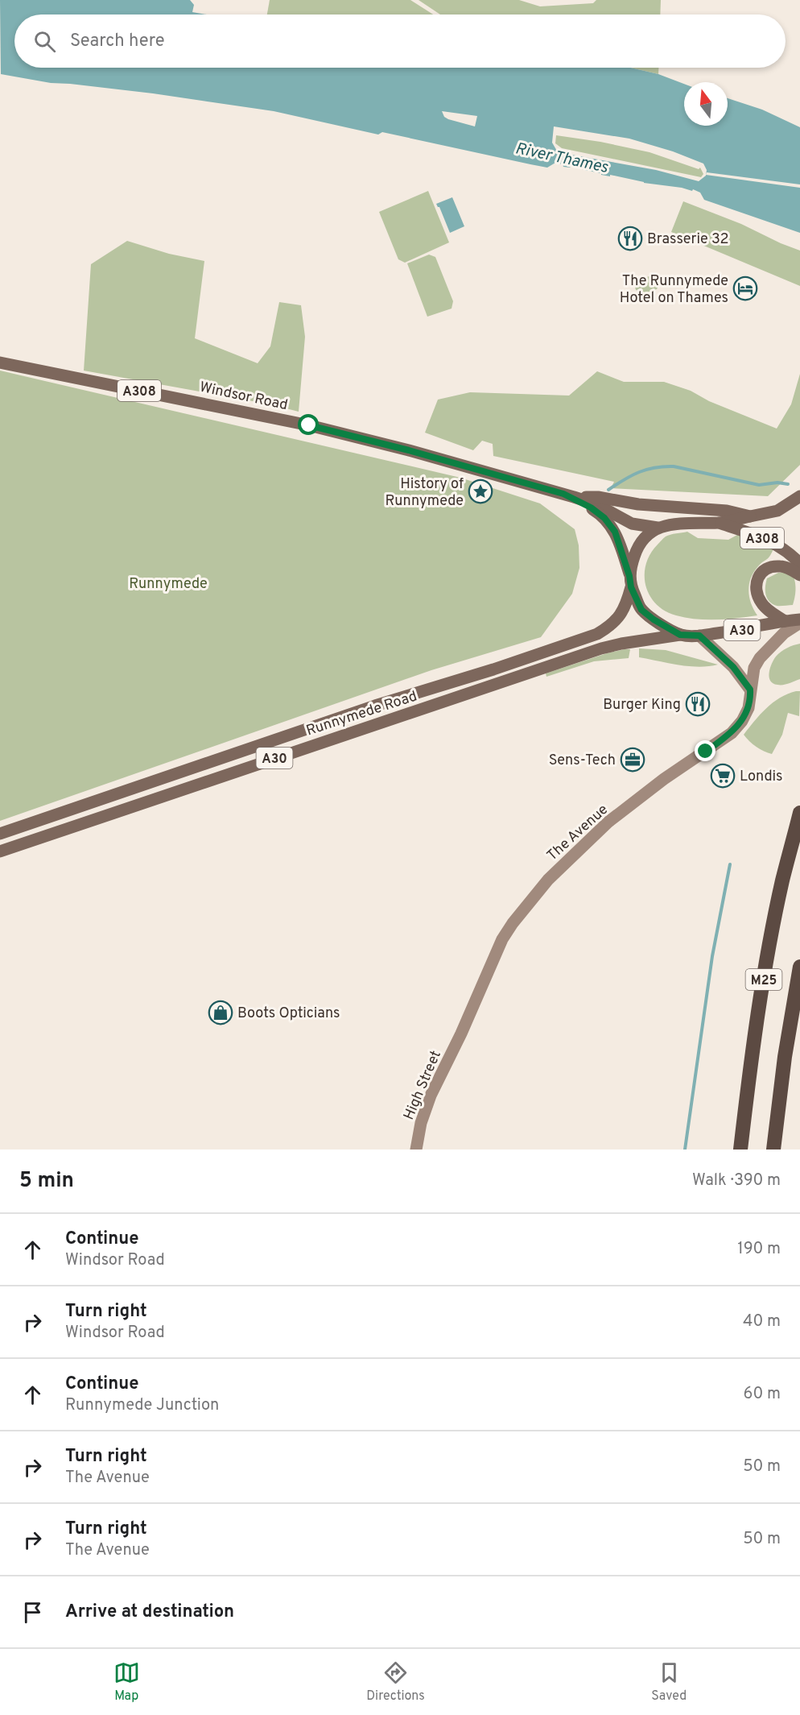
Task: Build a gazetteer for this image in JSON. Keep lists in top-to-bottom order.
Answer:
{
  "streets": {
    "highway": ["M25"],
    "main road": [
      "A308",
      "Windsor Road",
      "A30",
      "Runnymede Road",
      "The Avenue",
      "High Street"
    ]
  },
  "crossings": [
    ["Windsor Road", "A30"],
    ["Windsor Road", "Runnymede Road"],
    ["A30", "Runnymede Road"],
    ["A30", "The Avenue"],
    ["The Avenue", "High Street"]
  ],
  "water": ["River Thames"],
  "parks": ["Runnymede"],
  "places": {
    "restaurant": ["Brasserie 32", "Burger King"],
    "hotel": ["The Runnymede Hotel on Thames"],
    "place": ["History of Runnymede"],
    "office": ["Sens-Tech"],
    "supermarket": ["Londis"],
    "shop": ["Boots Opticians"]
  },
  "north": "top",
  "page": {
    "search": "Search here",
    "heading": ["5 min", "Walk · 390 m"],
    "list": [
      ["Continue", "Windsor Road", "190 m"],
      ["Turn right", "Windsor Road", "40 m"],
      ["Continue", "Runnymede Junction", "60 m"],
      ["Turn right", "The Avenue", "50 m"],
      ["Turn right", "The Avenue", "50 m"],
      "Arrive at destination"
    ],
    "nav": ["Map", "Directions", "Saved"]
  }
}
